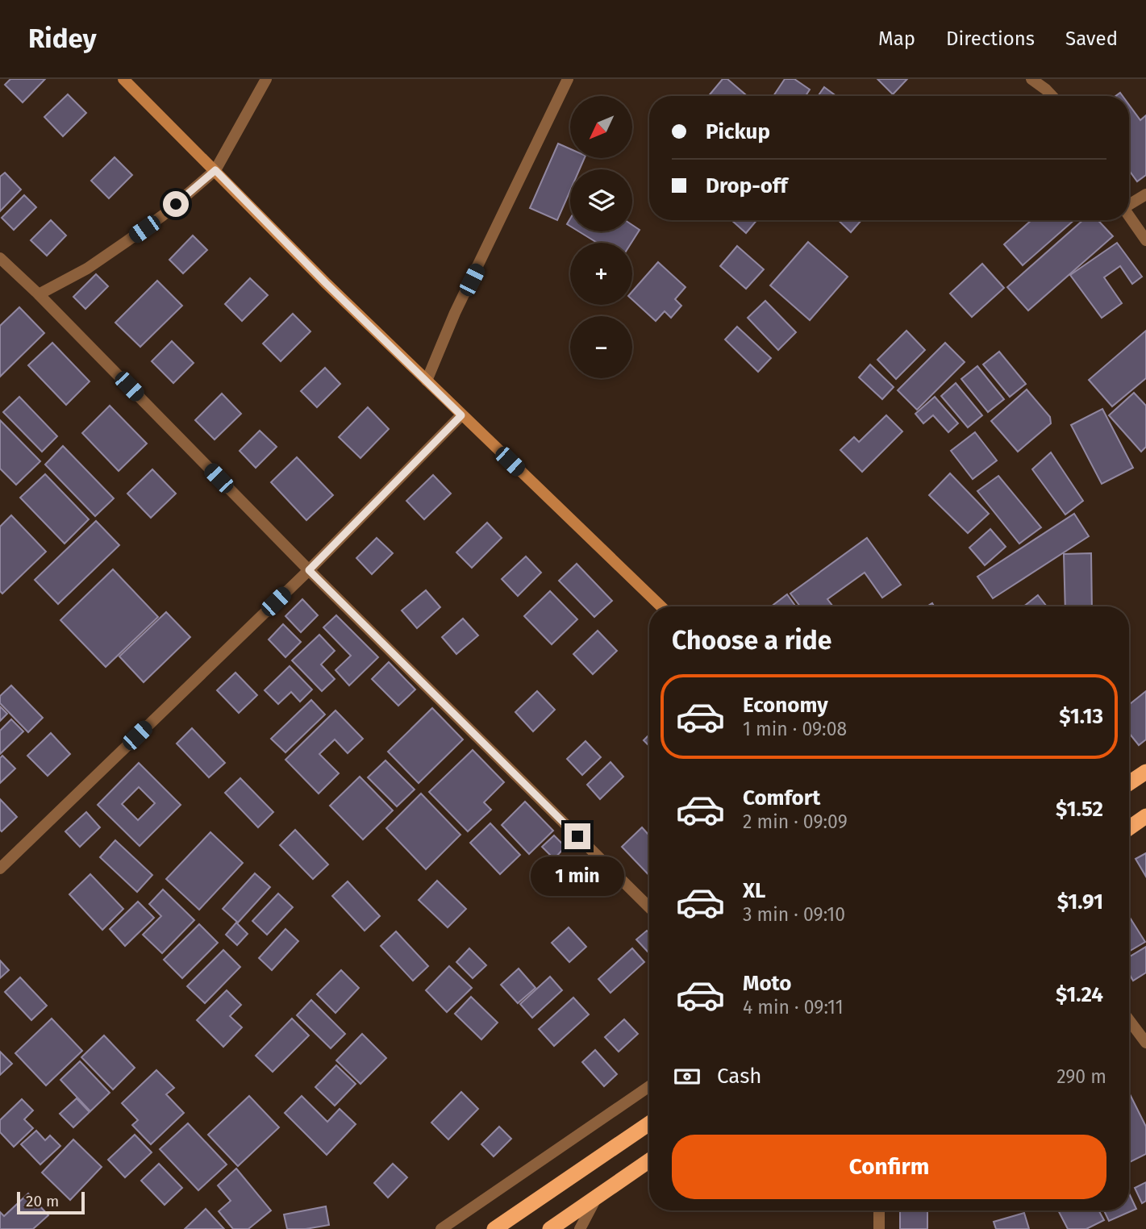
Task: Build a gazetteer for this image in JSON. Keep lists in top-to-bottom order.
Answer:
{
  "scale_bar": "20 m",
  "north": "bottom left",
  "page": {
    "header": "Ridey",
    "nav": ["Map", "Directions", "Saved"],
    "map_buttons": ["+", "−"],
    "banner": ["Pickup", "Drop-off"],
    "heading": "Choose a ride",
    "list": [
      {
        "name": "Economy",
        "note": "1 min · 09:08",
        "value": "$1.13"
      },
      {
        "name": "Comfort",
        "note": "2 min · 09:09",
        "value": "$1.52"
      },
      {
        "name": "XL",
        "note": "3 min · 09:10",
        "value": "$1.91"
      },
      {
        "name": "Moto",
        "note": "4 min · 09:11",
        "value": "$1.24"
      }
    ],
    "bubble": "1 min",
    "pay": ["Cash", "290 m"],
    "buttons": "Confirm",
    "scale": "20 m"
  }
}
